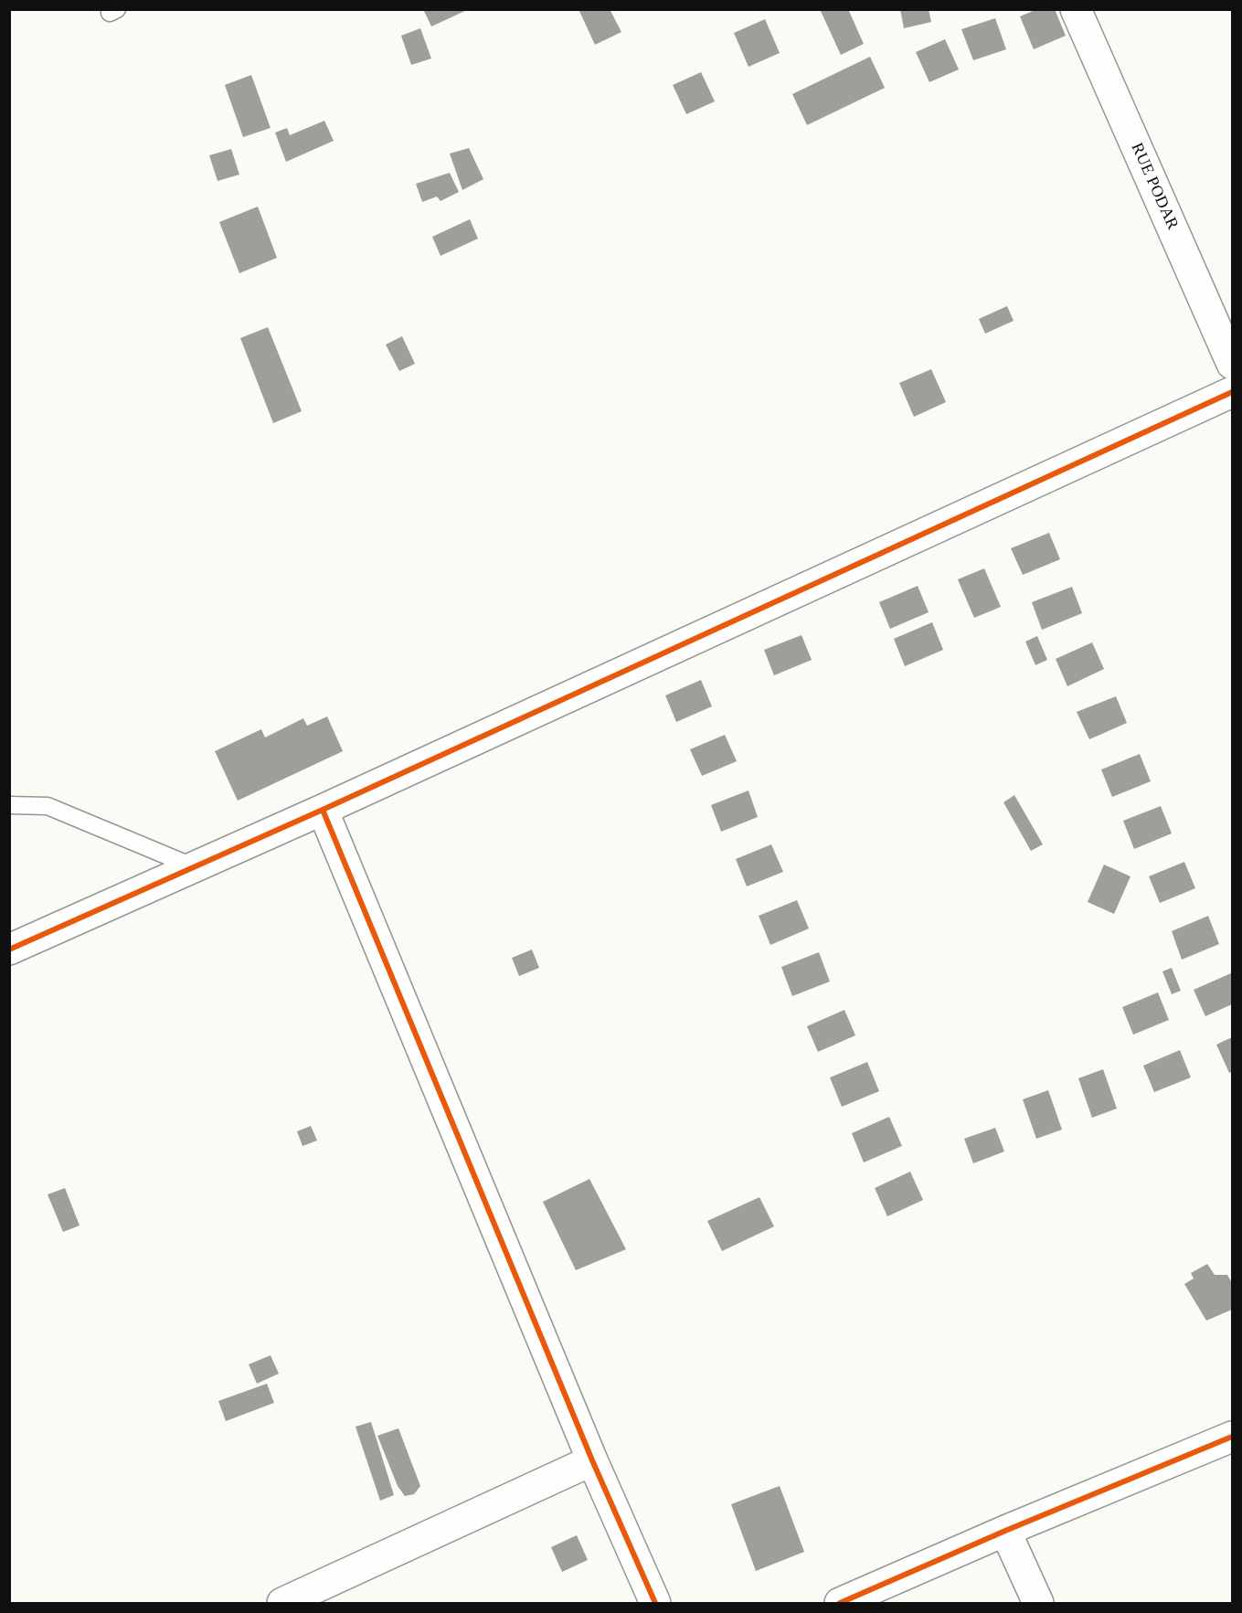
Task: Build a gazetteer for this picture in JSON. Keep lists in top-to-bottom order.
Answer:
{
  "streets": {
    "street": ["RUE PODAR"]
  }
}
